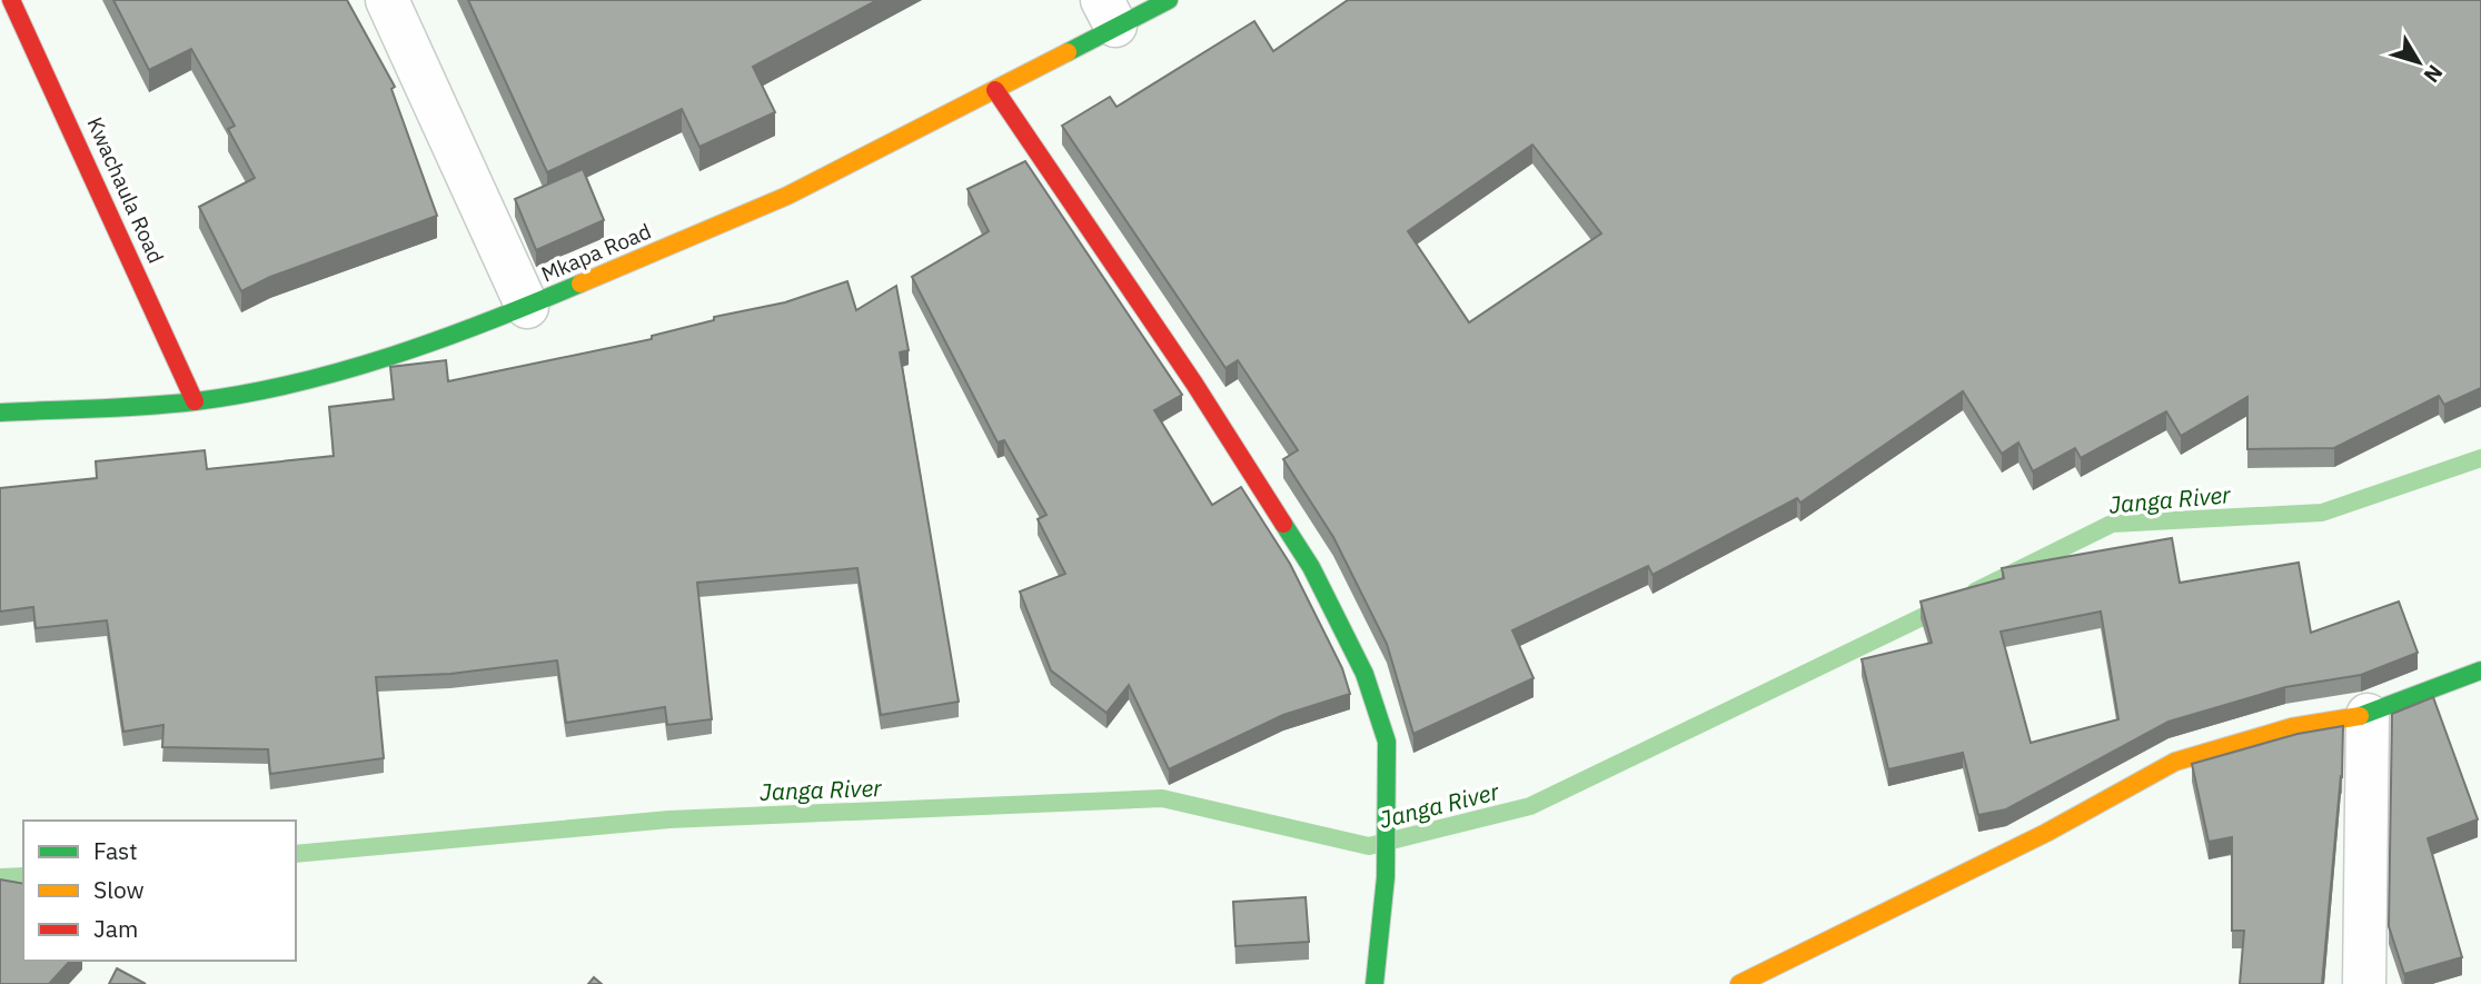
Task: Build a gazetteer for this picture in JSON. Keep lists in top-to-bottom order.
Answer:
{
  "streets": {
    "street": ["Kwachaula Road", "Mkapa Road"]
  },
  "crossings": [
    ["Kwachaula Road", "Mkapa Road"]
  ],
  "water": ["Janga River"],
  "legend": ["Fast", "Slow", "Jam"],
  "north": "bottom right"
}
